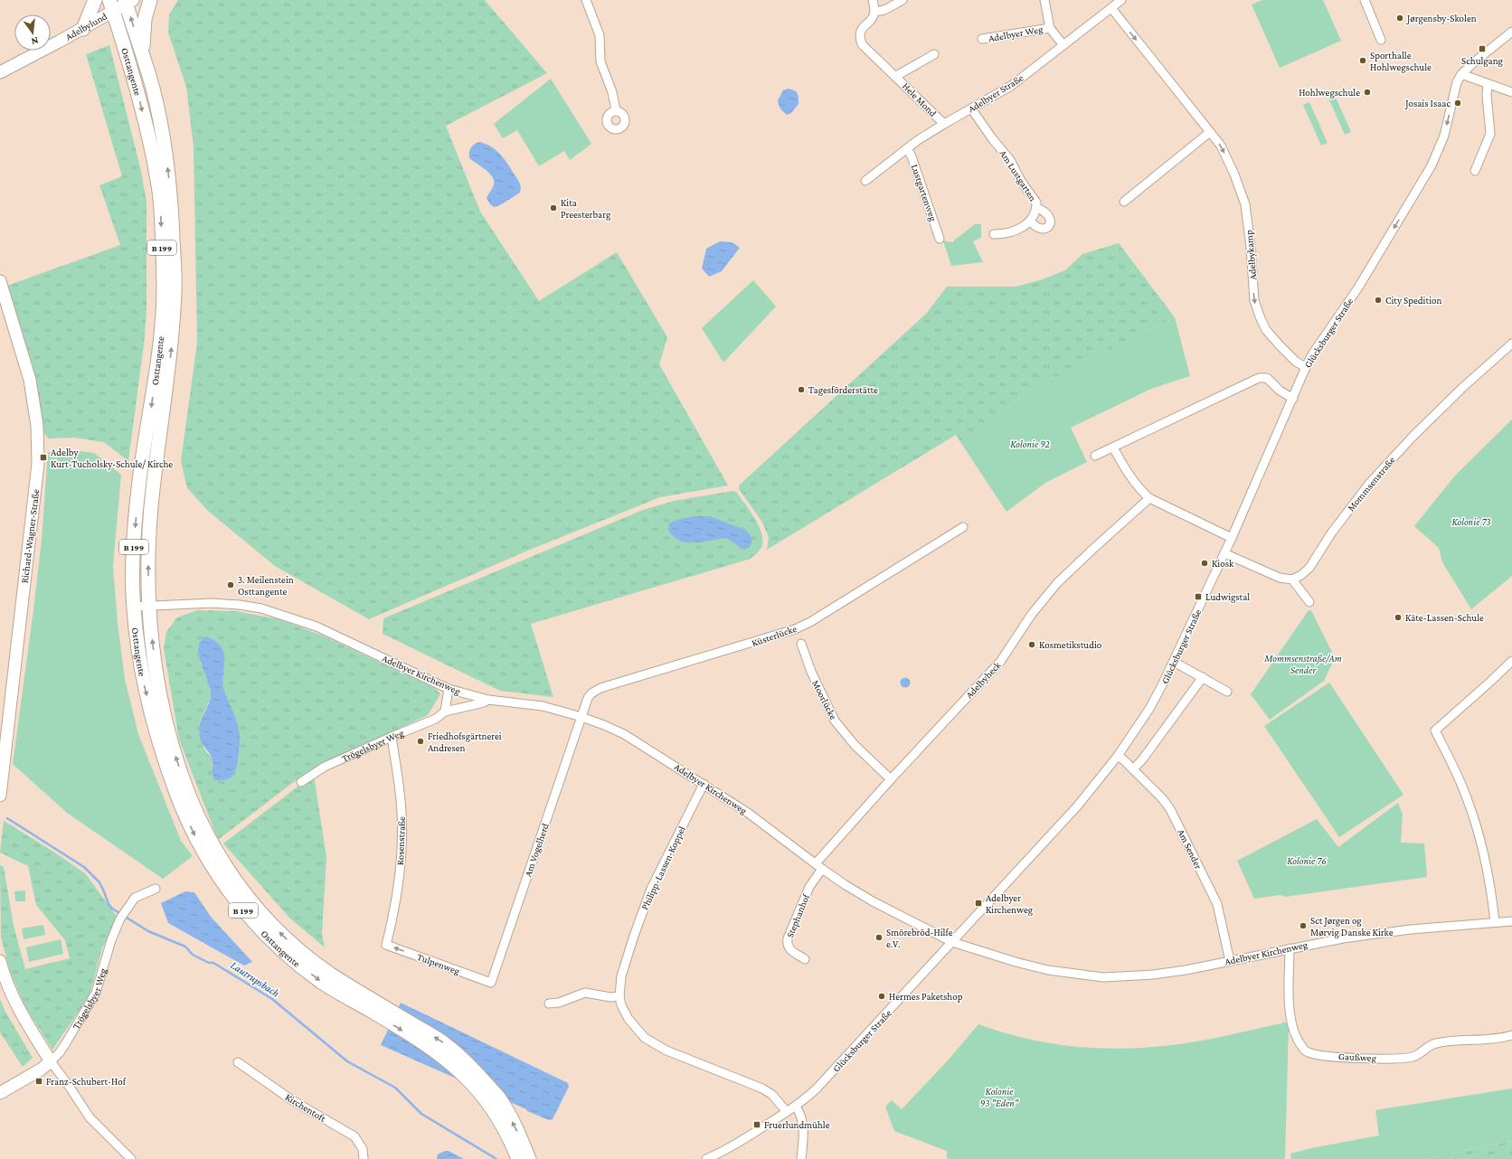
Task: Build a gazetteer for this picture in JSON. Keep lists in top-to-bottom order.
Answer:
{
  "streets": {
    "main road": ["Osttangente", "B 199"],
    "street": [
      "Adelbylund",
      "Adelbyer Weg",
      "Adelbyer Straße",
      "Hele Mond",
      "Am Lustgarten",
      "Lustgartenweg",
      "Adelbykamp",
      "Glücksburger Straße",
      "Mommsenstraße",
      "Richard-Wagner-Straße",
      "Küsterlücke",
      "Adelbyer Kirchenweg",
      "Adelbyheck",
      "Moorlücke",
      "Trögelsbyer Weg",
      "Rosenstraße",
      "Am Sender",
      "Am Vogelherd",
      "Philipp-Lassen-Koppel",
      "Stephanhof",
      "Tulpenweg",
      "Gaußweg",
      "Kirchentoft"
    ]
  },
  "crossings": [
    ["Adelbylund", "Osttangente"],
    ["Adelbyer Weg", "Adelbyer Straße"],
    ["Osttangente", "Adelbyer Kirchenweg"],
    ["Adelbyer Straße", "Hele Mond"],
    ["Adelbyer Straße", "Am Lustgarten"],
    ["Adelbyer Straße", "Lustgartenweg"],
    ["Adelbyer Straße", "Adelbykamp"],
    ["Adelbykamp", "Glücksburger Straße"],
    ["Glücksburger Straße", "Adelbyer Kirchenweg"],
    ["Glücksburger Straße", "Am Sender"],
    ["Glücksburger Straße", "Philipp-Lassen-Koppel"],
    ["Küsterlücke", "Adelbyer Kirchenweg"],
    ["Küsterlücke", "Am Vogelherd"],
    ["Adelbyer Kirchenweg", "Adelbyheck"],
    ["Adelbyer Kirchenweg", "Trögelsbyer Weg"],
    ["Adelbyer Kirchenweg", "Am Sender"],
    ["Adelbyer Kirchenweg", "Am Vogelherd"],
    ["Adelbyer Kirchenweg", "Philipp-Lassen-Koppel"],
    ["Adelbyer Kirchenweg", "Stephanhof"],
    ["Adelbyer Kirchenweg", "Gaußweg"],
    ["Adelbyheck", "Moorlücke"],
    ["Adelbyheck", "Stephanhof"],
    ["Trögelsbyer Weg", "Rosenstraße"],
    ["Rosenstraße", "Tulpenweg"],
    ["Am Vogelherd", "Tulpenweg"]
  ],
  "one_way": ["Adelbykamp", "Tulpenweg"],
  "water": ["Lautrupsbach"],
  "parks": [
    "Kolonie 92",
    "Kolonie 73",
    "Mommsenstraße/Am Sender",
    "Kolonie 76",
    "Kolonie 93 \"Eden\""
  ],
  "places": {
    "other": [
      "Jørgensby-Skolen",
      "Sporthalle Hohlwegschule",
      "Hohlwegschule",
      "Josais Isaac",
      "Kita Preesterbarg",
      "City Spedition",
      "Tagesförderstätte",
      "Kiosk",
      "3. Meilenstein Osttangente",
      "Käte-Lassen-Schule",
      "Kosmetikstudio",
      "Friedhofsgärtnerei Andresen",
      "Sct Jørgen og Mørvig Danske Kirke",
      "Smörebröd-Hilfe e.V.",
      "Hermes Paketshop"
    ],
    "transit": [
      "Schulgang",
      "Adelby Kurt-Tucholsky-Schule/ Kirche",
      "Ludwigstal",
      "Adelbyer Kirchenweg",
      "Franz-Schubert-Hof",
      "Fruerlundmühle"
    ]
  },
  "north": "bottom"
}
